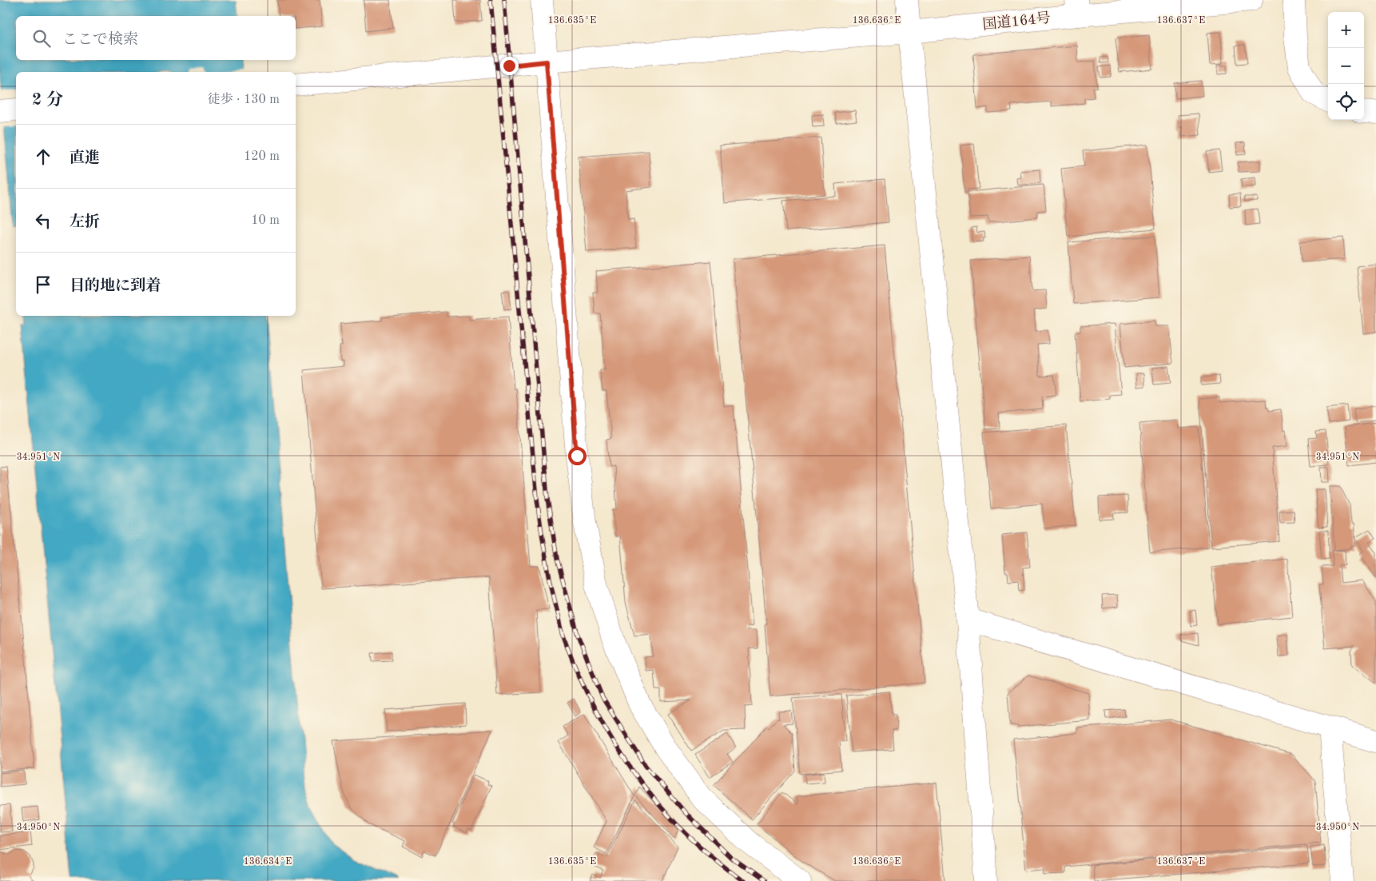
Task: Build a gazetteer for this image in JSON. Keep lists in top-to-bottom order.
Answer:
{
  "streets": {
    "main road": ["国道164号"]
  },
  "page": {
    "map_buttons": ["+", "−"],
    "search": "ここで検索",
    "heading": ["2 分", "徒歩 · 130 m"],
    "list": [
      ["直進", "120 m"],
      ["左折", "10 m"],
      "目的地に到着"
    ]
  },
  "coordinates": [
    "136.635°E",
    "136.636°E",
    "136.637°E",
    "34.951°N",
    "34.950°N",
    "136.634°E"
  ]
}
